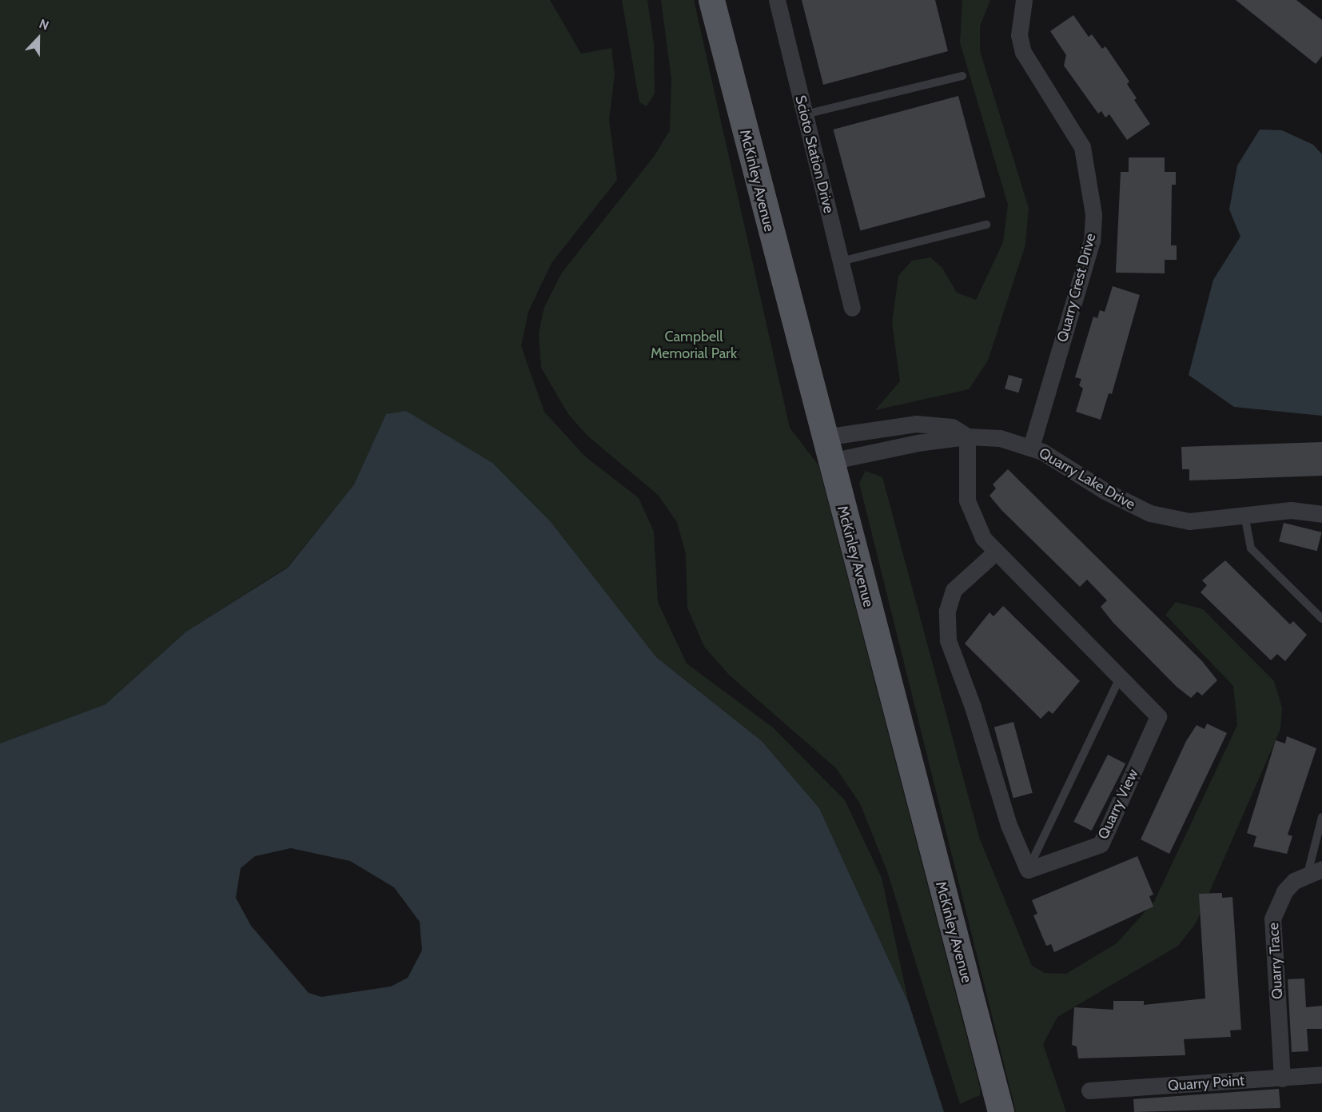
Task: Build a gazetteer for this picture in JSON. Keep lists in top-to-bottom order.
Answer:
{
  "streets": {
    "main road": ["McKinley Avenue"],
    "street": [
      "Scioto Station Drive",
      "Quarry Crest Drive",
      "Quarry Lake Drive",
      "Quarry View",
      "Quarry Trace",
      "Quarry Point"
    ]
  },
  "crossings": [
    ["McKinley Avenue", "Quarry Lake Drive"],
    ["Quarry Crest Drive", "Quarry Lake Drive"],
    ["Quarry Lake Drive", "Quarry View"],
    ["Quarry Trace", "Quarry Point"]
  ],
  "parks": ["Campbell Memorial Park"],
  "north": "top"
}
